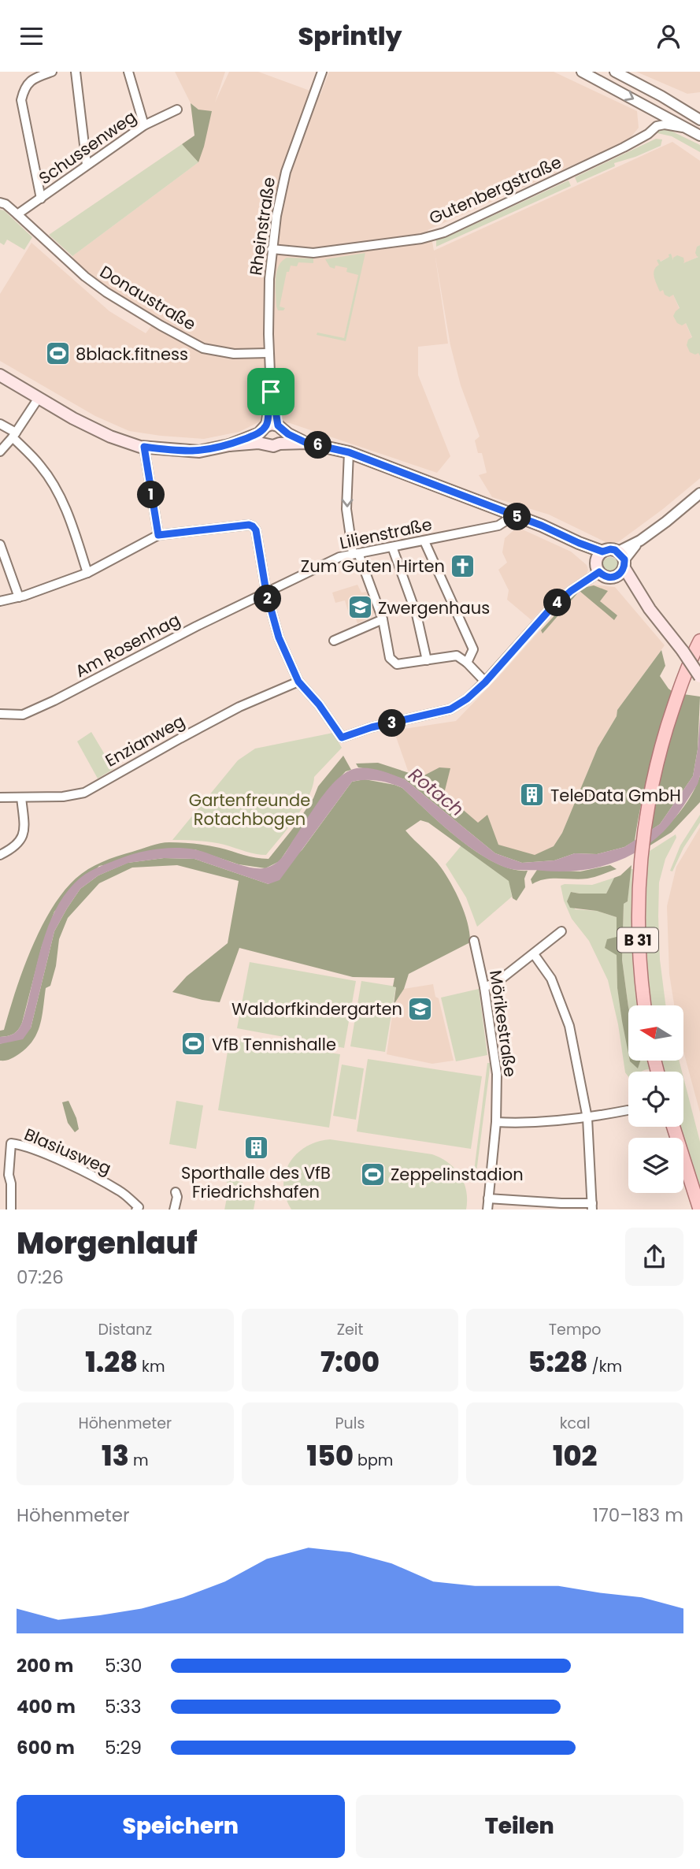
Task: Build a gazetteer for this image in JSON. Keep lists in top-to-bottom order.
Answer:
{
  "streets": {
    "main road": ["B 31"],
    "street": [
      "Schussenweg",
      "Gutenbergstraße",
      "Rheinstraße",
      "Donaustraße",
      "Lilienstraße",
      "Am Rosenhag",
      "Enzianweg",
      "Mörikestraße",
      "Blasiusweg"
    ]
  },
  "crossings": [
    ["Schussenweg", "Donaustraße"],
    ["Gutenbergstraße", "Rheinstraße"],
    ["Rheinstraße", "Donaustraße"],
    ["Lilienstraße", "Am Rosenhag"]
  ],
  "water": ["Rotach"],
  "parks": ["Gartenfreunde Rotachbogen"],
  "places": {
    "sports": ["8black.fitness", "VfB Tennishalle", "Zeppelinstadion"],
    "church": ["Zum Guten Hirten"],
    "school or university": ["Zwergenhaus", "Waldorfkindergarten"],
    "building": ["TeleData GmbH", "Sporthalle des VfB Friedrichshafen"]
  },
  "north": "left",
  "page": {
    "header": "Sprintly",
    "pins": [
      "6",
      "1",
      "5",
      "2",
      "4",
      "3"
    ],
    "heading": ["Morgenlauf", "07:26"],
    "stats": [
      ["Distanz", "1.28 km"],
      ["Zeit", "7:00"],
      ["Tempo", "5:28 /km"],
      ["Höhenmeter", "13 m"],
      ["Puls", "150 bpm"],
      ["kcal", "102"]
    ],
    "chart": ["Höhenmeter", "170–183 m"],
    "list": [
      {
        "name": "200 m",
        "note": "5:30"
      },
      {
        "name": "400 m",
        "note": "5:33"
      },
      {
        "name": "600 m",
        "note": "5:29"
      }
    ],
    "buttons": ["Speichern", "Teilen"]
  }
}
